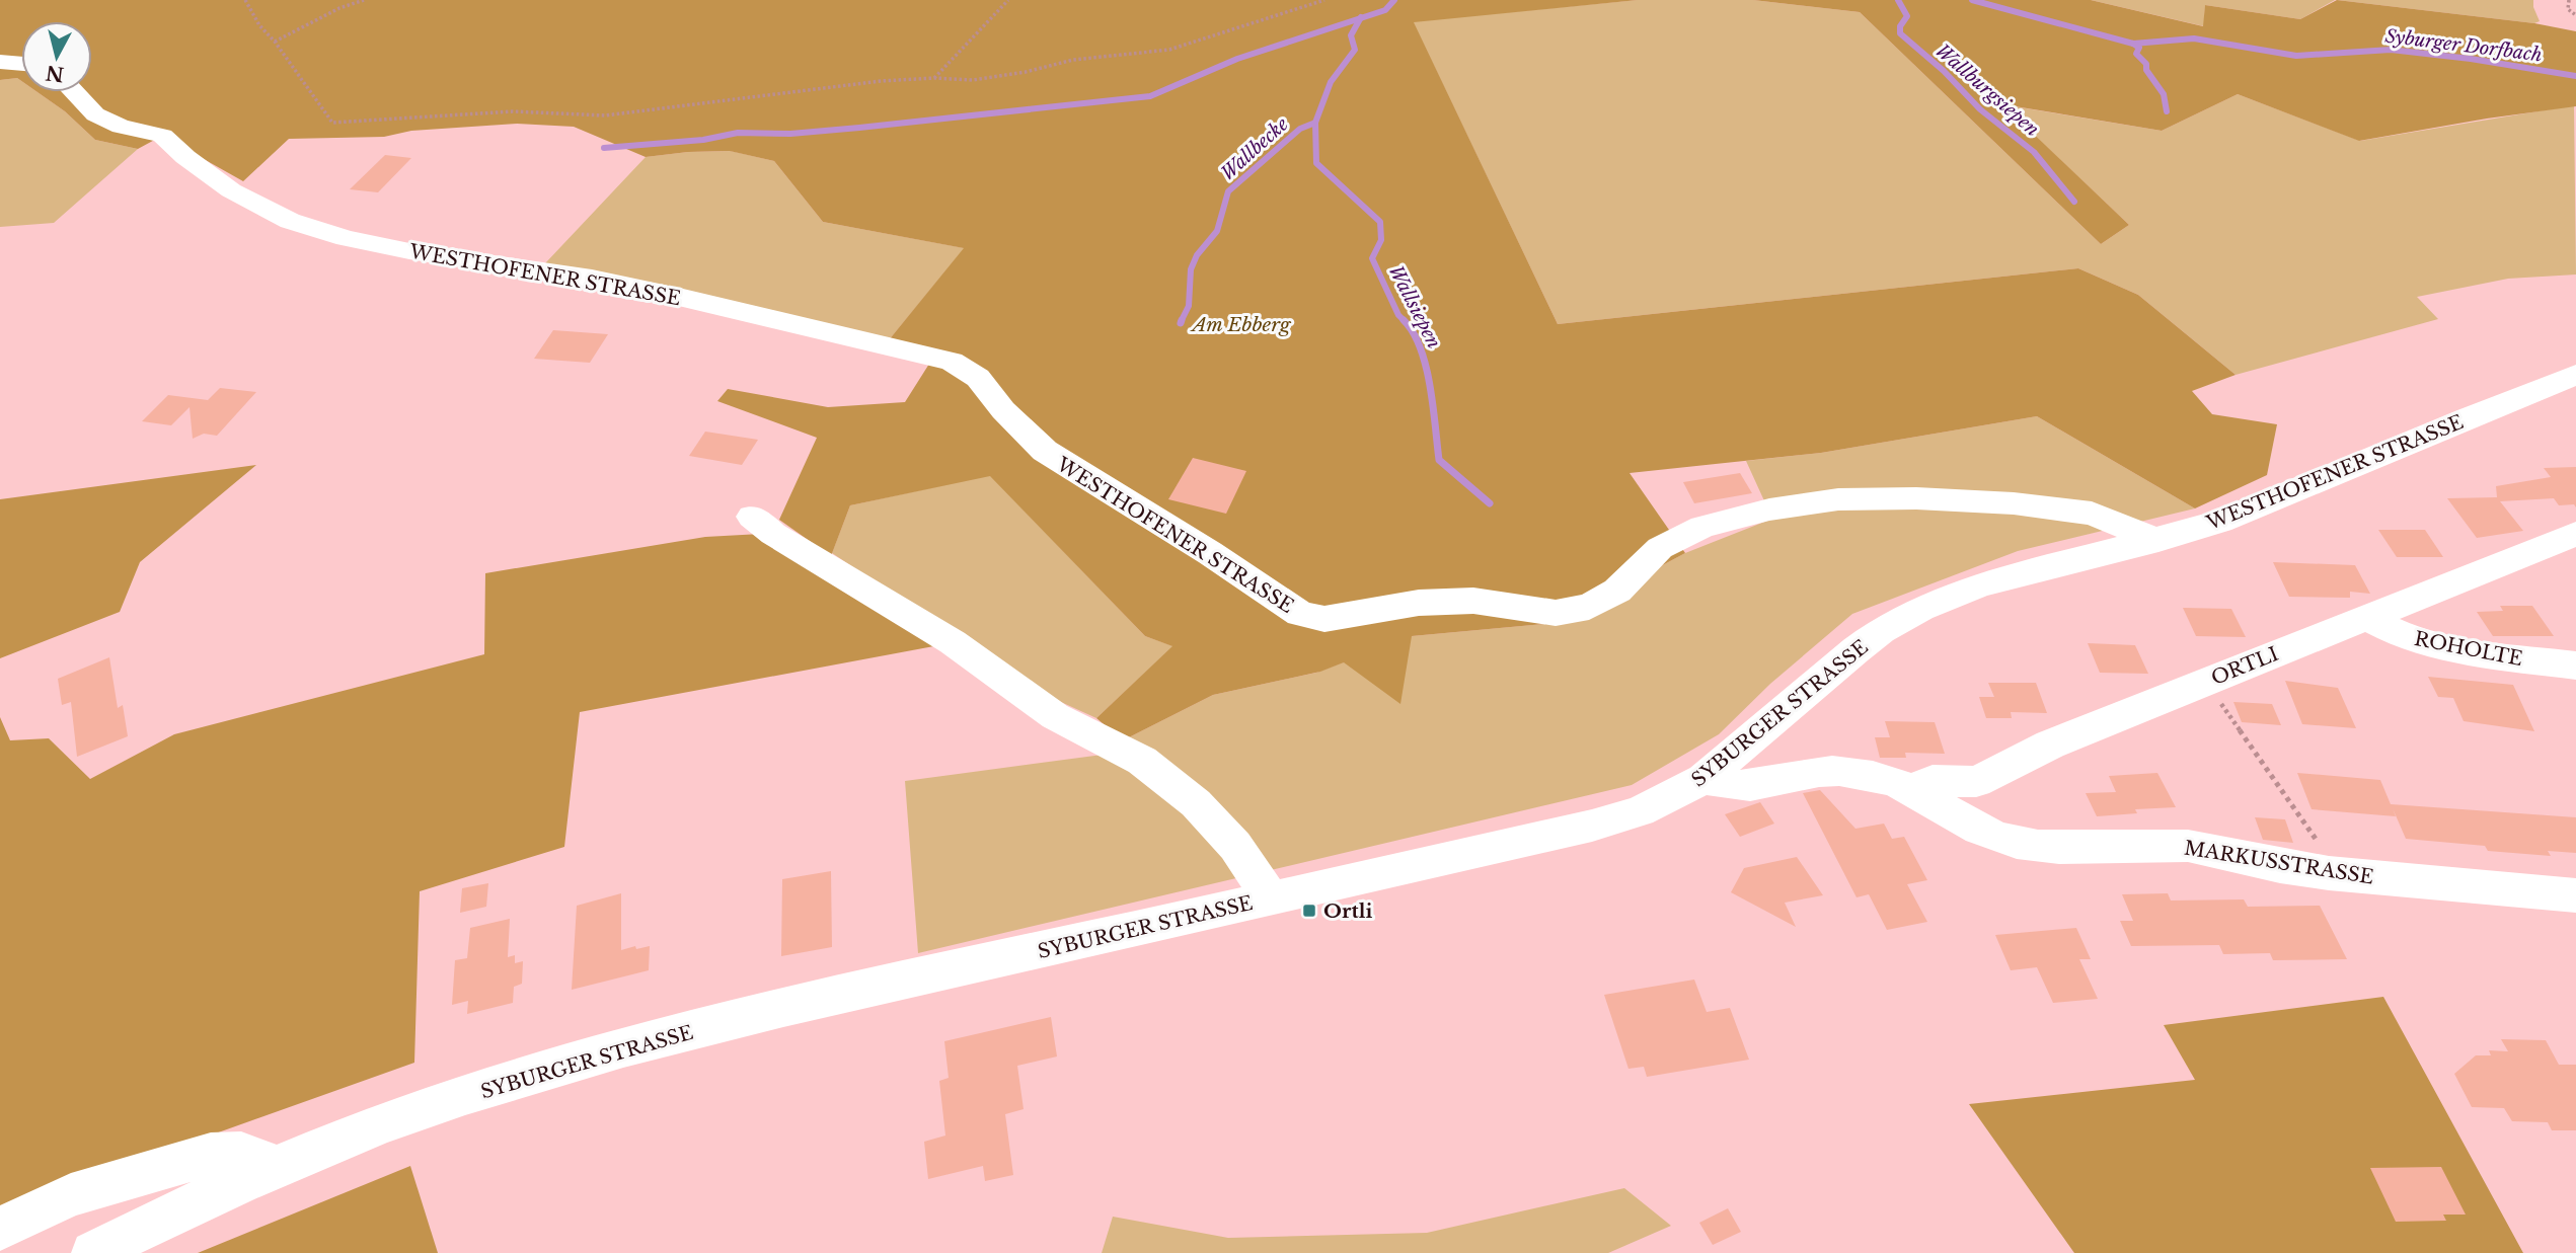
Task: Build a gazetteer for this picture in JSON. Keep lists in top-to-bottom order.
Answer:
{
  "streets": {
    "street": [
      "WESTHOFENER STRASSE",
      "ROHOLTE",
      "ORTLI",
      "SYBURGER STRASSE",
      "MARKUSSTRASSE"
    ]
  },
  "crossings": [
    ["WESTHOFENER STRASSE", "SYBURGER STRASSE"],
    ["ROHOLTE", "ORTLI"],
    ["ORTLI", "MARKUSSTRASSE"],
    ["SYBURGER STRASSE", "MARKUSSTRASSE"]
  ],
  "water": [
    "Syburger Dorfbach",
    "Wallburgsiepen",
    "Wallbecke",
    "Wallsiepen"
  ],
  "parks": ["Am Ebberg"],
  "places": {
    "transit": ["Ortli"]
  },
  "north": "bottom"
}
